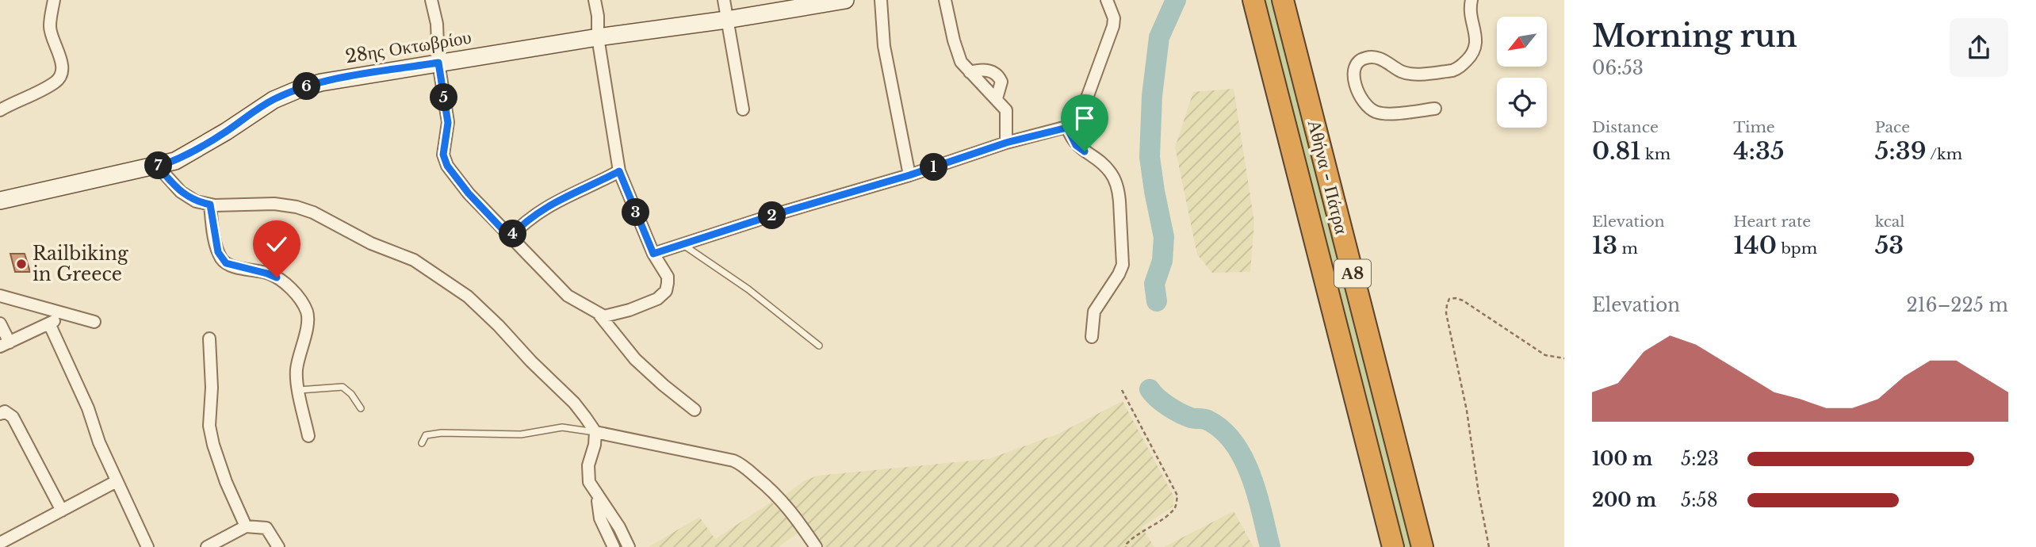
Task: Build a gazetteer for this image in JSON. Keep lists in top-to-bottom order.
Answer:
{
  "streets": {
    "highway": ["Αθήνα - Πάτρα", "Α8"],
    "street": ["28ης Οκτωβρίου"]
  },
  "places": ["Railbiking in Greece"],
  "north": "bottom left",
  "page": {
    "heading": ["Morning run", "06:53"],
    "pins": [
      "6",
      "5",
      "7",
      "1",
      "3",
      "2",
      "4"
    ],
    "stats": [
      ["Distance", "0.81 km"],
      ["Time", "4:35"],
      ["Pace", "5:39 /km"],
      ["Elevation", "13 m"],
      ["Heart rate", "140 bpm"],
      ["kcal", "53"]
    ],
    "chart": ["Elevation", "216–225 m"],
    "list": [
      {
        "name": "100 m",
        "note": "5:23"
      },
      {
        "name": "200 m",
        "note": "5:58"
      }
    ]
  }
}
